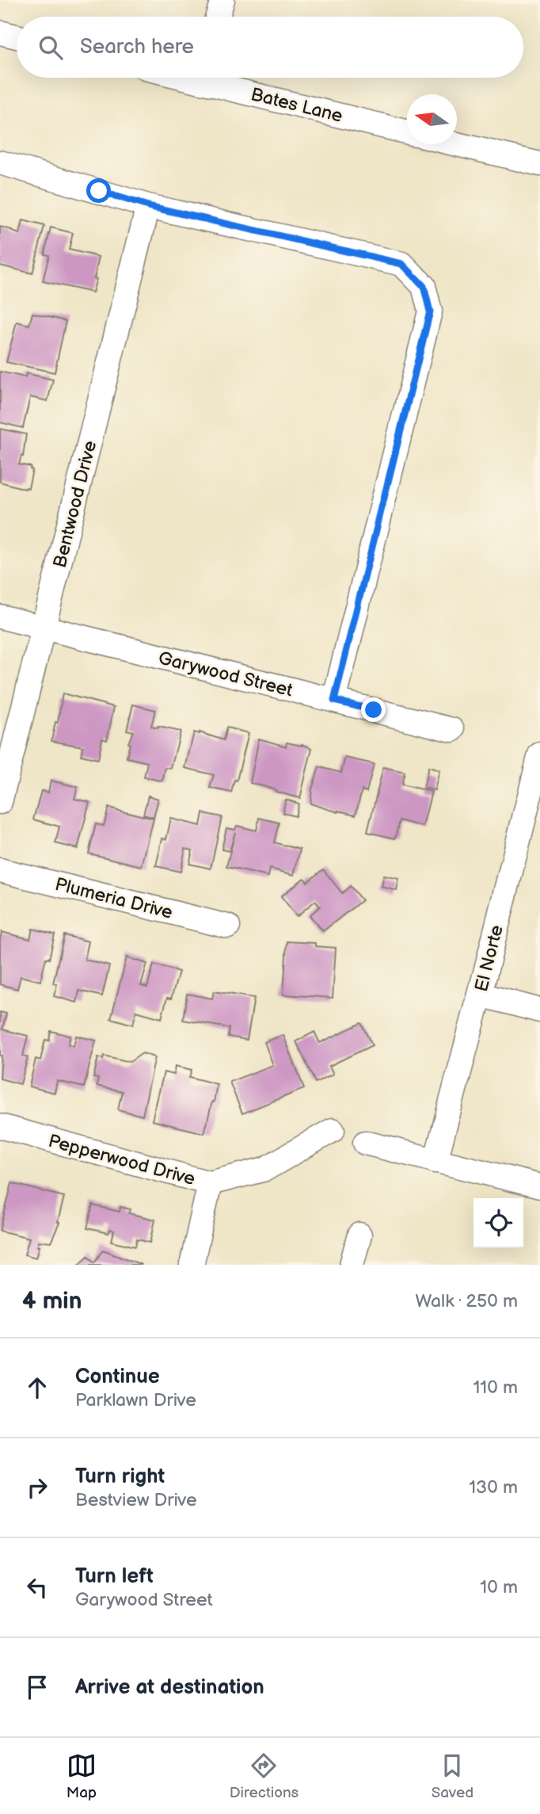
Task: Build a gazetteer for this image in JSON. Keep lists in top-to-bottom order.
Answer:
{
  "streets": {
    "street": [
      "Bates Lane",
      "Bentwood Drive",
      "Garywood Street",
      "Plumeria Drive",
      "El Norte",
      "Pepperwood Drive"
    ]
  },
  "crossings": [
    ["Bentwood Drive", "Garywood Street"]
  ],
  "north": "left",
  "page": {
    "search": "Search here",
    "heading": ["4 min", "Walk · 250 m"],
    "list": [
      ["Continue", "Parklawn Drive", "110 m"],
      ["Turn right", "Bestview Drive", "130 m"],
      ["Turn left", "Garywood Street", "10 m"],
      "Arrive at destination"
    ],
    "nav": ["Map", "Directions", "Saved"]
  }
}
